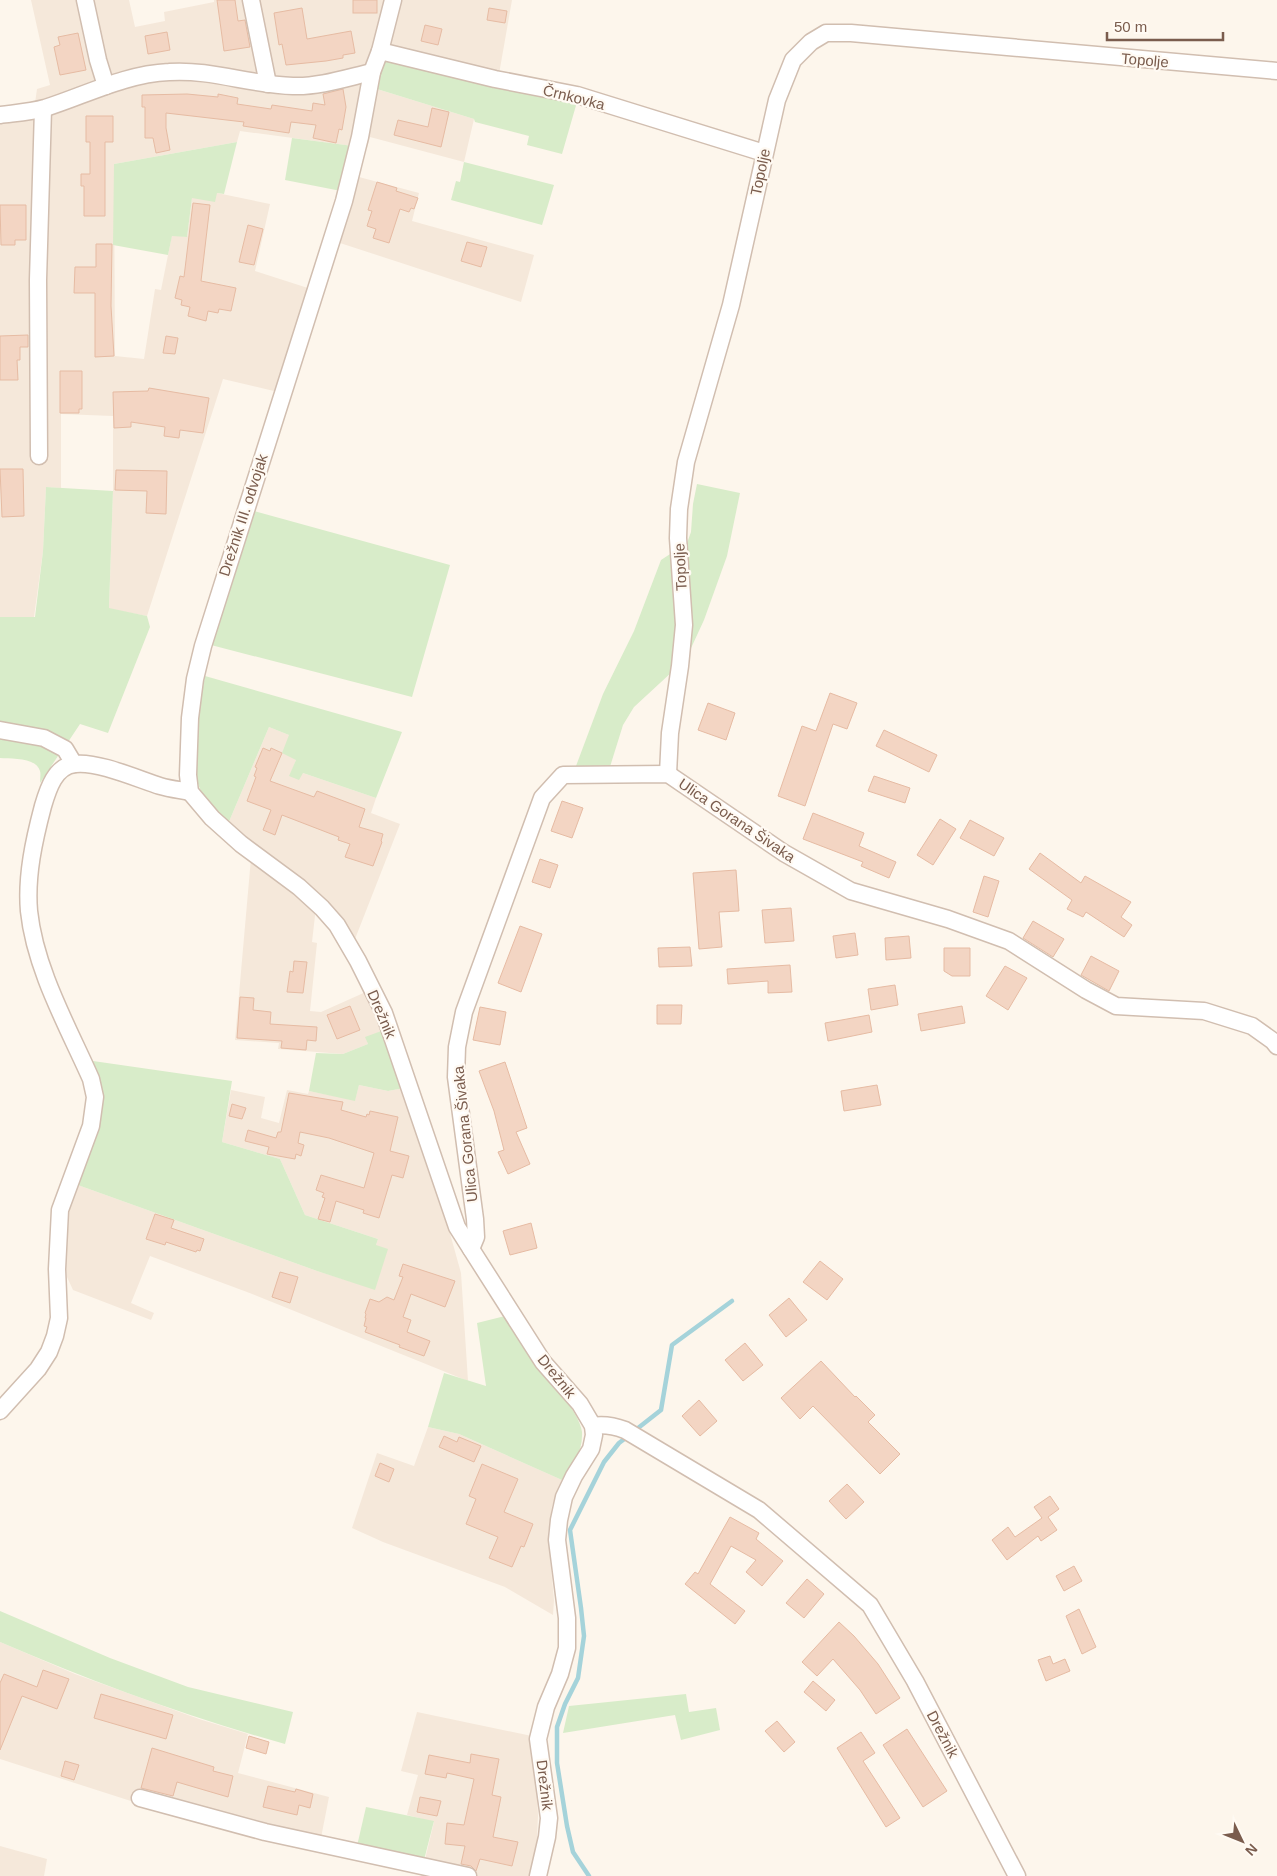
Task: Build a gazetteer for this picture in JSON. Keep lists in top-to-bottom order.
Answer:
{
  "streets": {
    "street": [
      "Topolje",
      "Črnkovka",
      "Drežnik III. odvojak",
      "Ulica Gorana Šivaka",
      "Drežnik"
    ]
  },
  "crossings": [
    ["Topolje", "Črnkovka"],
    ["Topolje", "Ulica Gorana Šivaka"],
    ["Črnkovka", "Drežnik III. odvojak"],
    ["Drežnik III. odvojak", "Drežnik"],
    ["Ulica Gorana Šivaka", "Drežnik"]
  ],
  "scale_bar": "50 m",
  "north": "bottom right"
}
